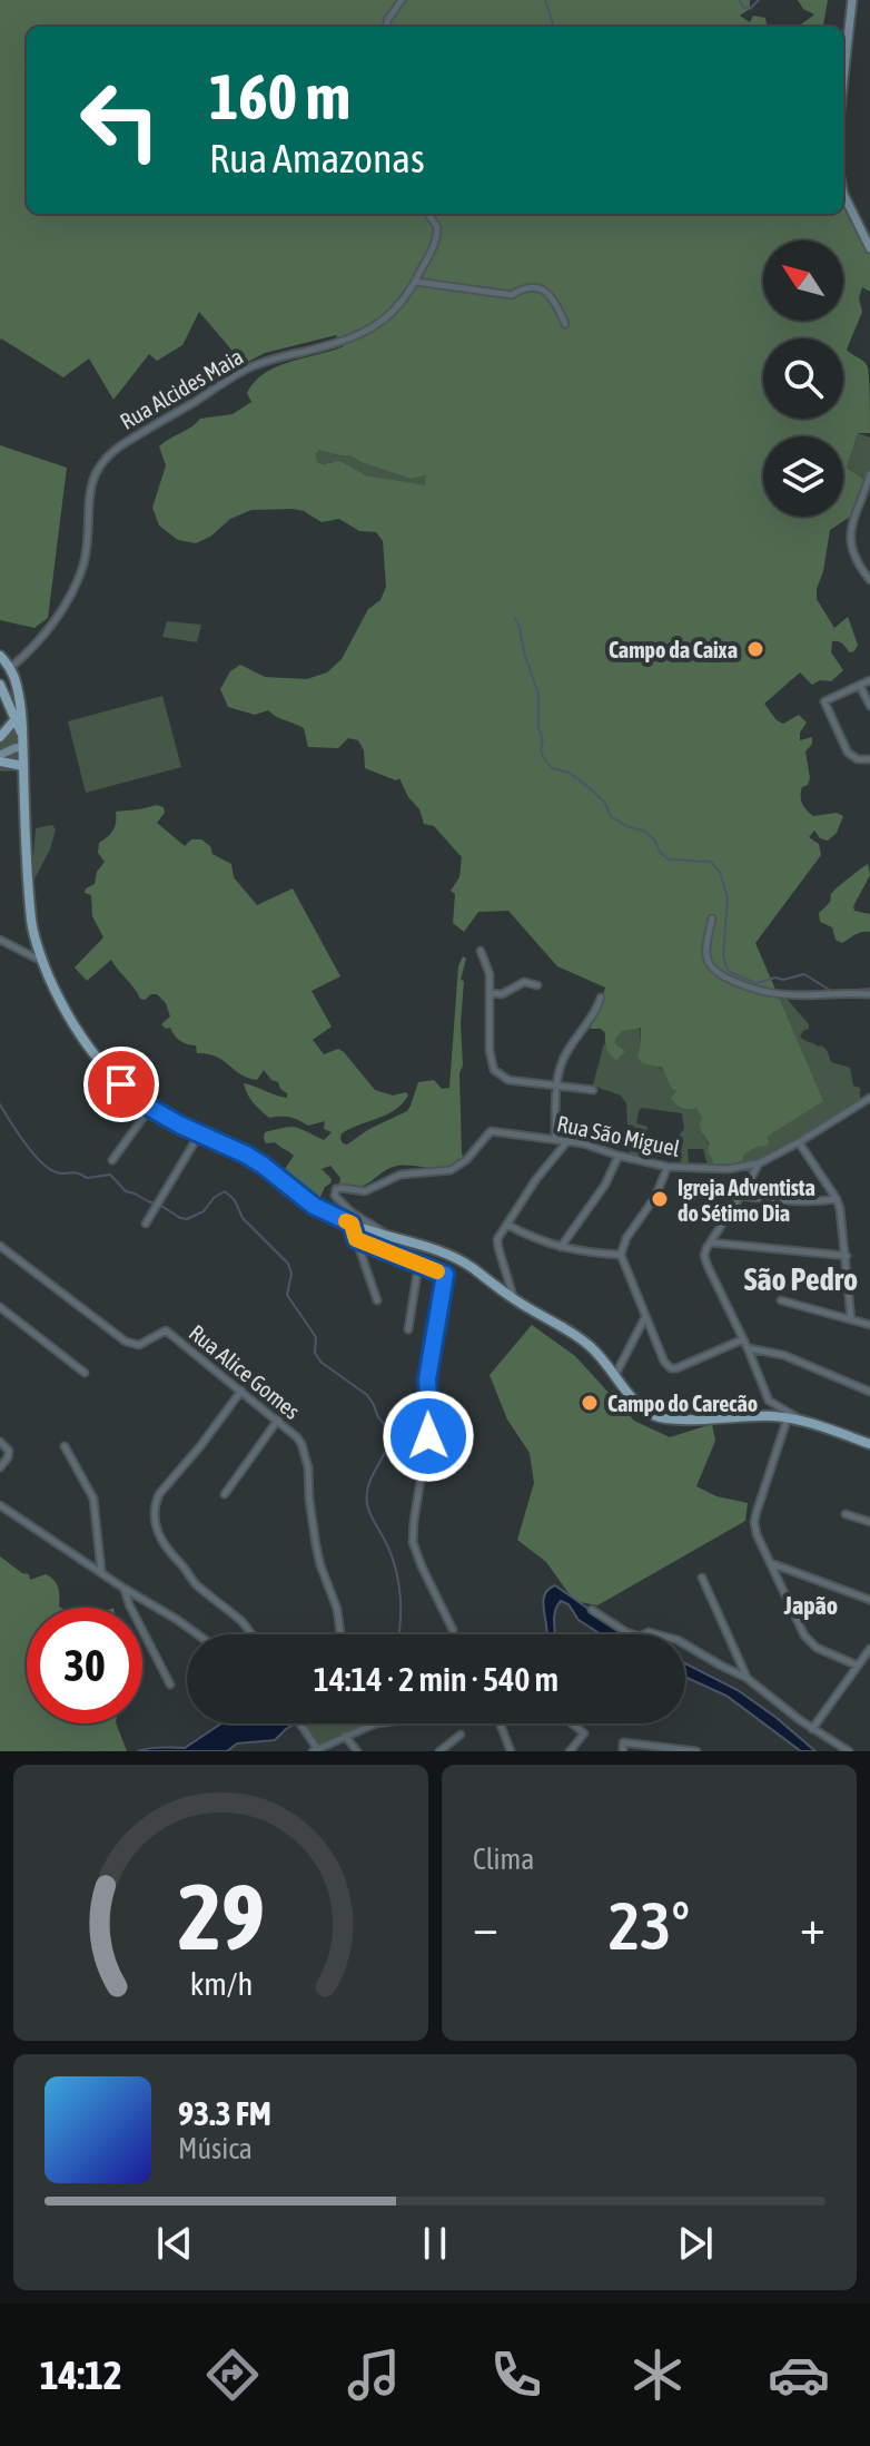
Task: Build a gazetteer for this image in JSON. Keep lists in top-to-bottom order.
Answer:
{
  "streets": {
    "street": ["Rua Alcides Maia", "Rua São Miguel", "Rua Alice Gomes"]
  },
  "districts": ["São Pedro", "Japão"],
  "places": ["Campo da Caixa", "Igreja Adventista do Sétimo Dia", "Campo do Carecão"],
  "north": "top left",
  "page": {
    "turn": ["160 m", "Rua Amazonas"],
    "limit": "30",
    "trip": "14:14 · 2 min · 540 m",
    "tile": "Clima",
    "heat": ["−", "23°", "+"],
    "song": ["93.3 FM", "Música"],
    "tabs": "14:12",
    "gauge": ["29", "km/h"]
  }
}
